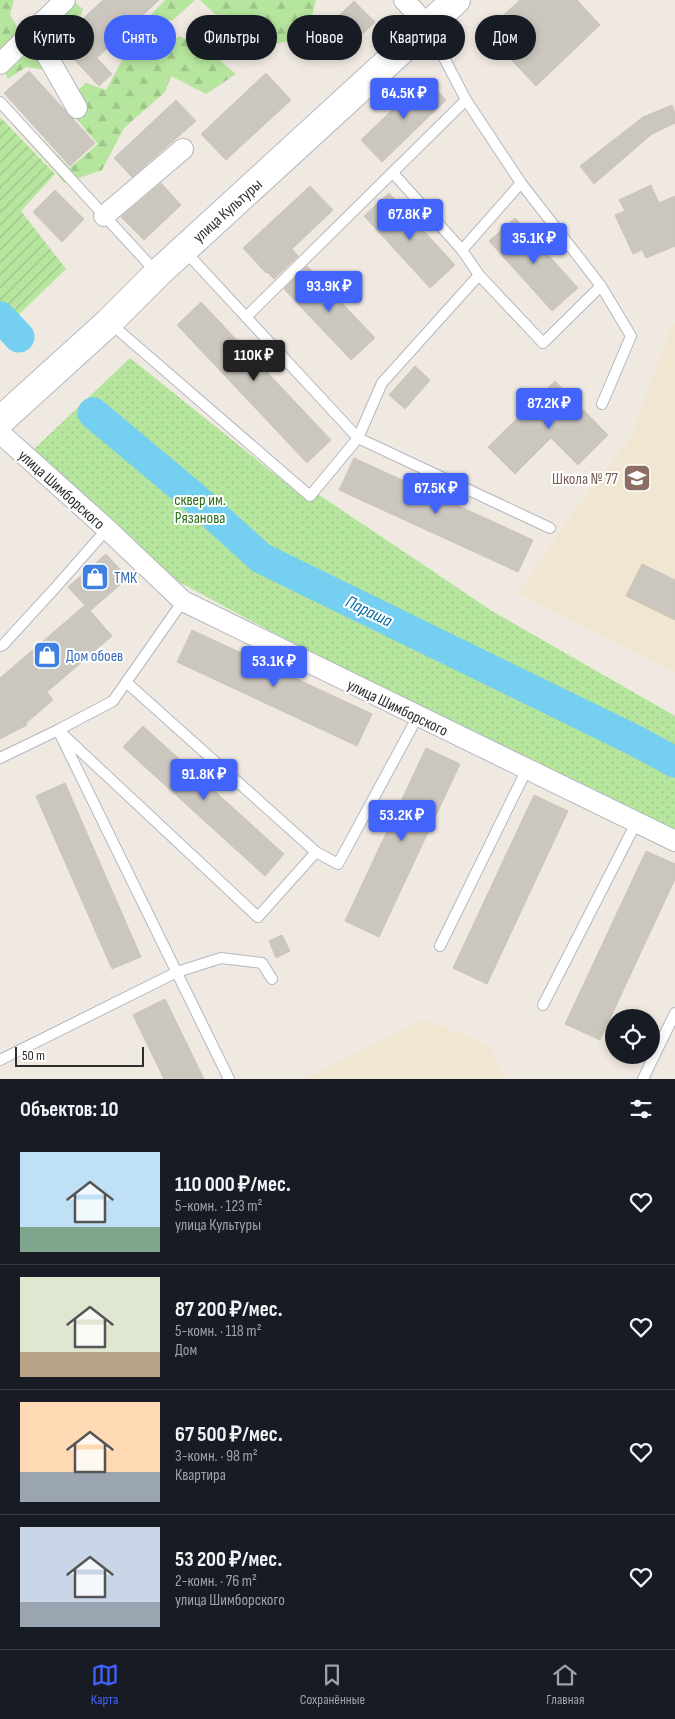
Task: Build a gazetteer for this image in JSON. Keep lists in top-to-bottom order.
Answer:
{
  "streets": {
    "main road": ["улица Культуры"],
    "street": ["улица Шимборского"]
  },
  "water": ["Параша"],
  "parks": ["сквер им. Рязанова"],
  "places": {
    "school or university": ["Школа № 77"],
    "shop": ["ТМК", "Дом обоев"]
  },
  "scale_bar": "50 m",
  "page": {
    "chip": [
      "Купить",
      "Снять",
      "Фильтры",
      "Новое",
      "Квартира",
      "Дом"
    ],
    "price": [
      "64.5K ₽",
      "67.8K ₽",
      "35.1K ₽",
      "93.9K ₽",
      "110K ₽",
      "87.2K ₽",
      "67.5K ₽",
      "53.1K ₽",
      "91.8K ₽",
      "53.2K ₽"
    ],
    "scale": "50 m",
    "heading": "Объектов: 10",
    "list": [
      {
        "name": "110 000 ₽/мес.",
        "note": "5-комн. · 123 m² · улица Культуры"
      },
      {
        "name": "87 200 ₽/мес.",
        "note": "5-комн. · 118 m² · Дом"
      },
      {
        "name": "67 500 ₽/мес.",
        "note": "3-комн. · 98 m² · Квартира"
      },
      {
        "name": "53 200 ₽/мес.",
        "note": "2-комн. · 76 m² · улица Шимборского"
      }
    ],
    "tabs": ["Карта", "Сохранённые", "Главная"]
  }
}
